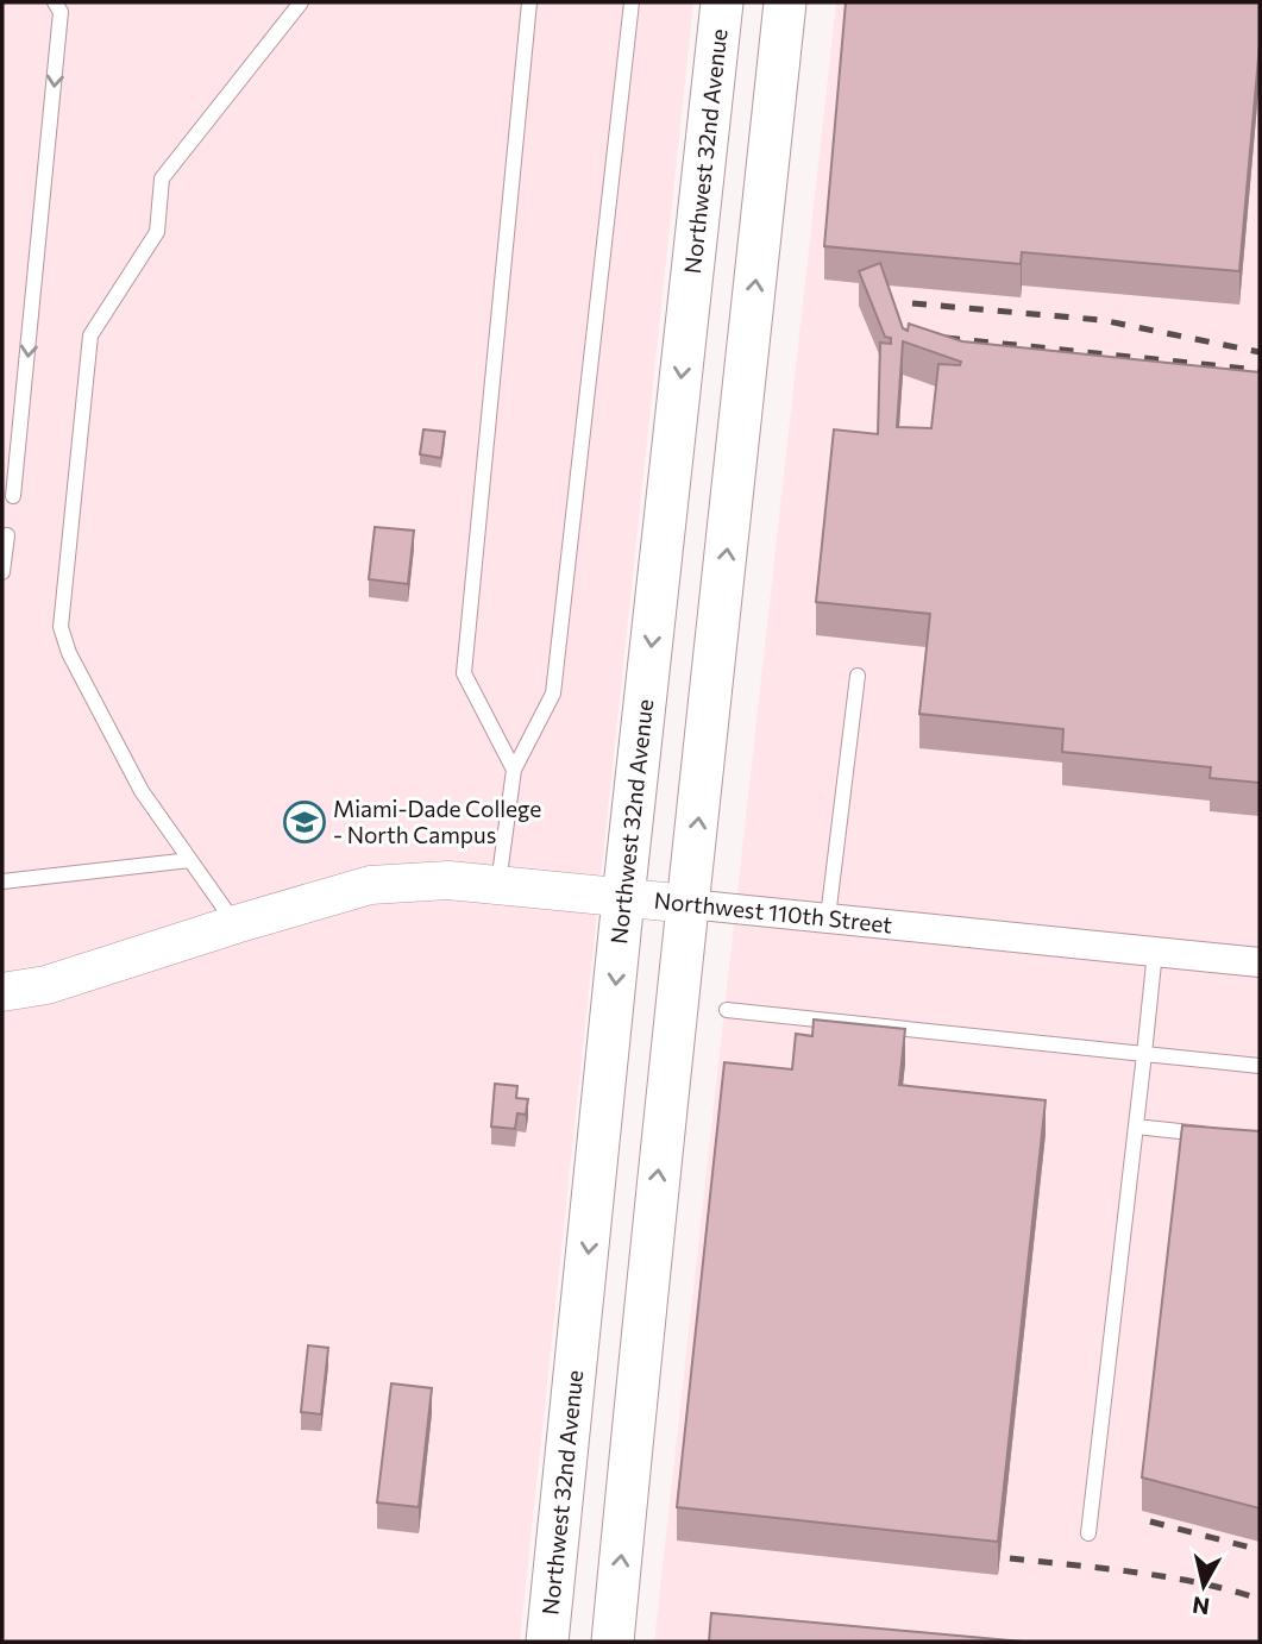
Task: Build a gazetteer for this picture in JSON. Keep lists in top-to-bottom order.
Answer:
{
  "streets": {
    "main road": ["Northwest 32nd Avenue"],
    "street": ["Northwest 110th Street"]
  },
  "crossings": [
    ["Northwest 32nd Avenue", "Northwest 110th Street"]
  ],
  "places": {
    "school or university": ["Miami-Dade College - North Campus"]
  },
  "north": "bottom"
}
